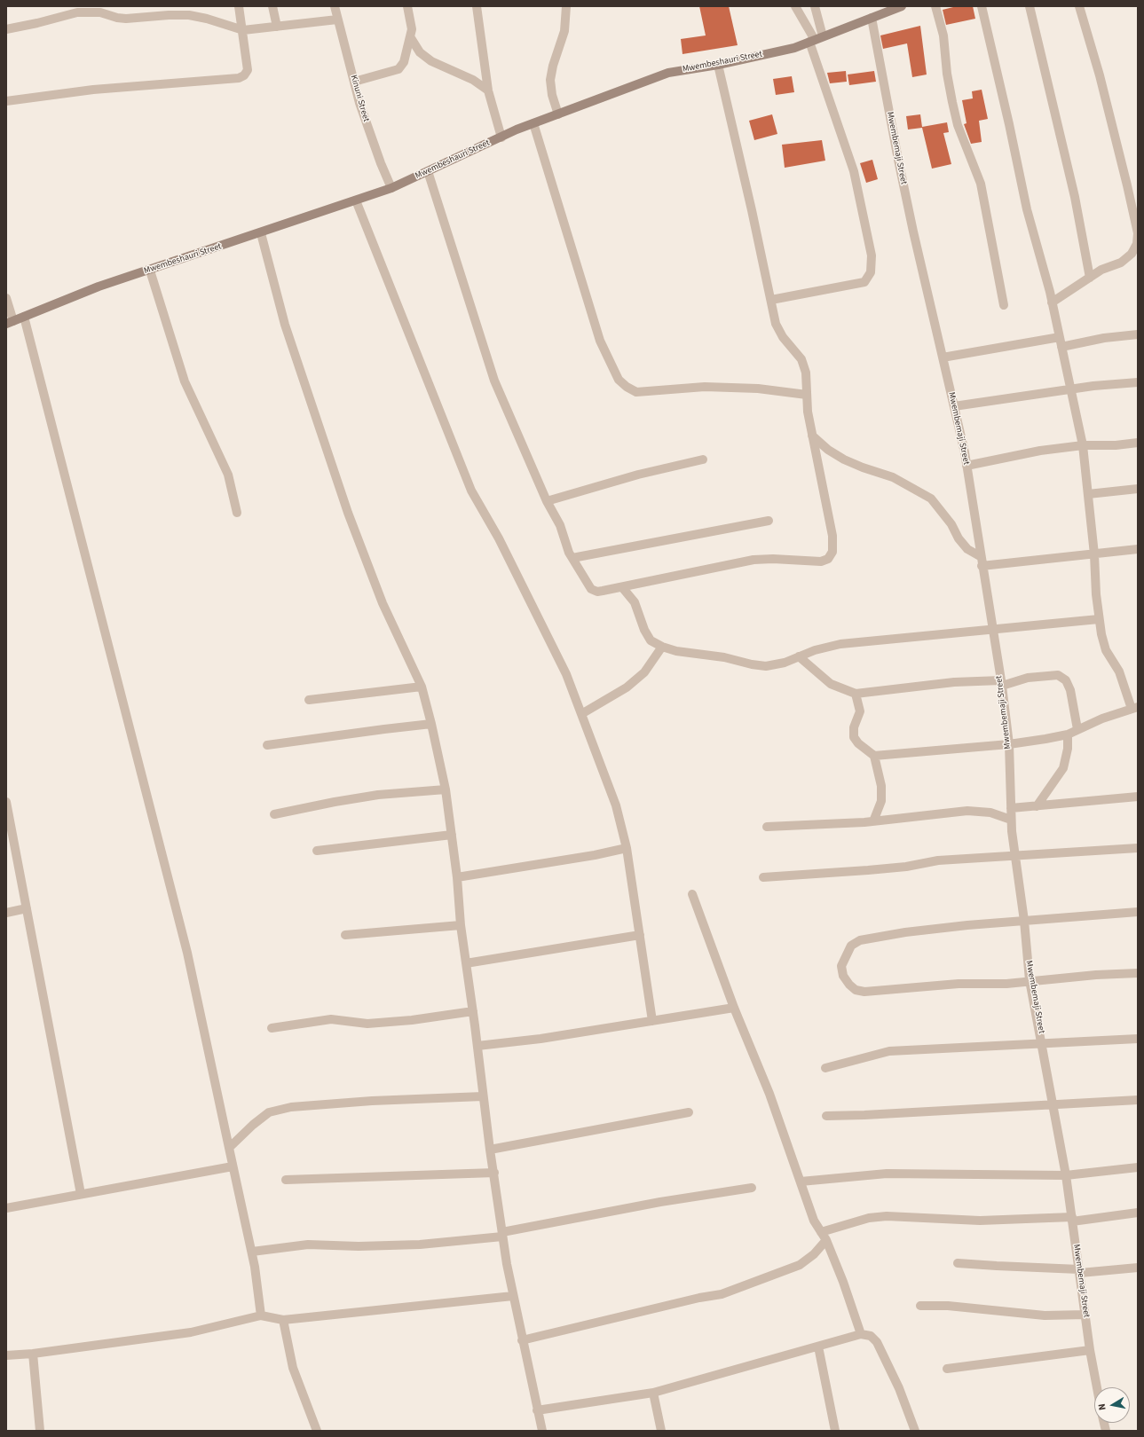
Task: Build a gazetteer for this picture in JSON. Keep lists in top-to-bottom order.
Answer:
{
  "streets": {
    "street": ["Mwembeshauri Street", "Kinuni Street", "Mwembemaji Street"]
  },
  "crossings": [
    ["Mwembeshauri Street", "Kinuni Street"],
    ["Mwembeshauri Street", "Mwembemaji Street"]
  ],
  "north": "left"
}
